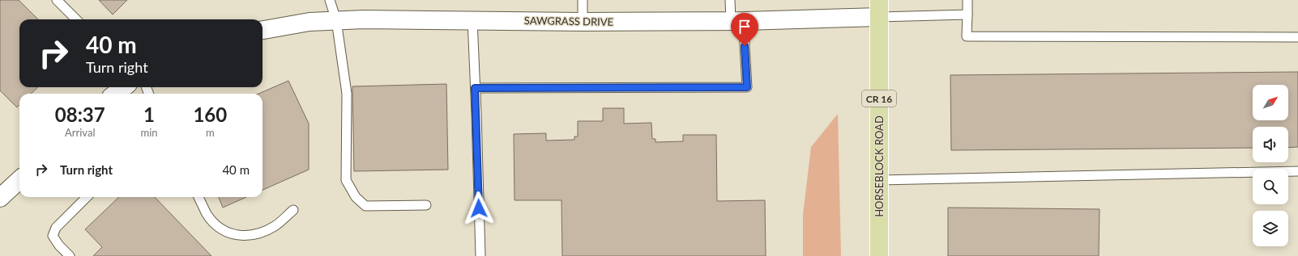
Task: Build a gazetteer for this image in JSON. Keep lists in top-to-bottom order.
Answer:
{
  "streets": {
    "main road": ["CR 16", "HORSEBLOCK ROAD"],
    "street": ["SAWGRASS DRIVE"]
  },
  "crossings": [
    ["SAWGRASS DRIVE", "HORSEBLOCK ROAD"]
  ],
  "north": "top right",
  "page": {
    "turn": ["40 m", "Turn right"],
    "eta": [
      "08:37",
      "Arrival",
      "1",
      "min",
      "160",
      "m"
    ],
    "list": [
      {
        "name": "Turn right",
        "value": "40 m"
      }
    ]
  }
}
